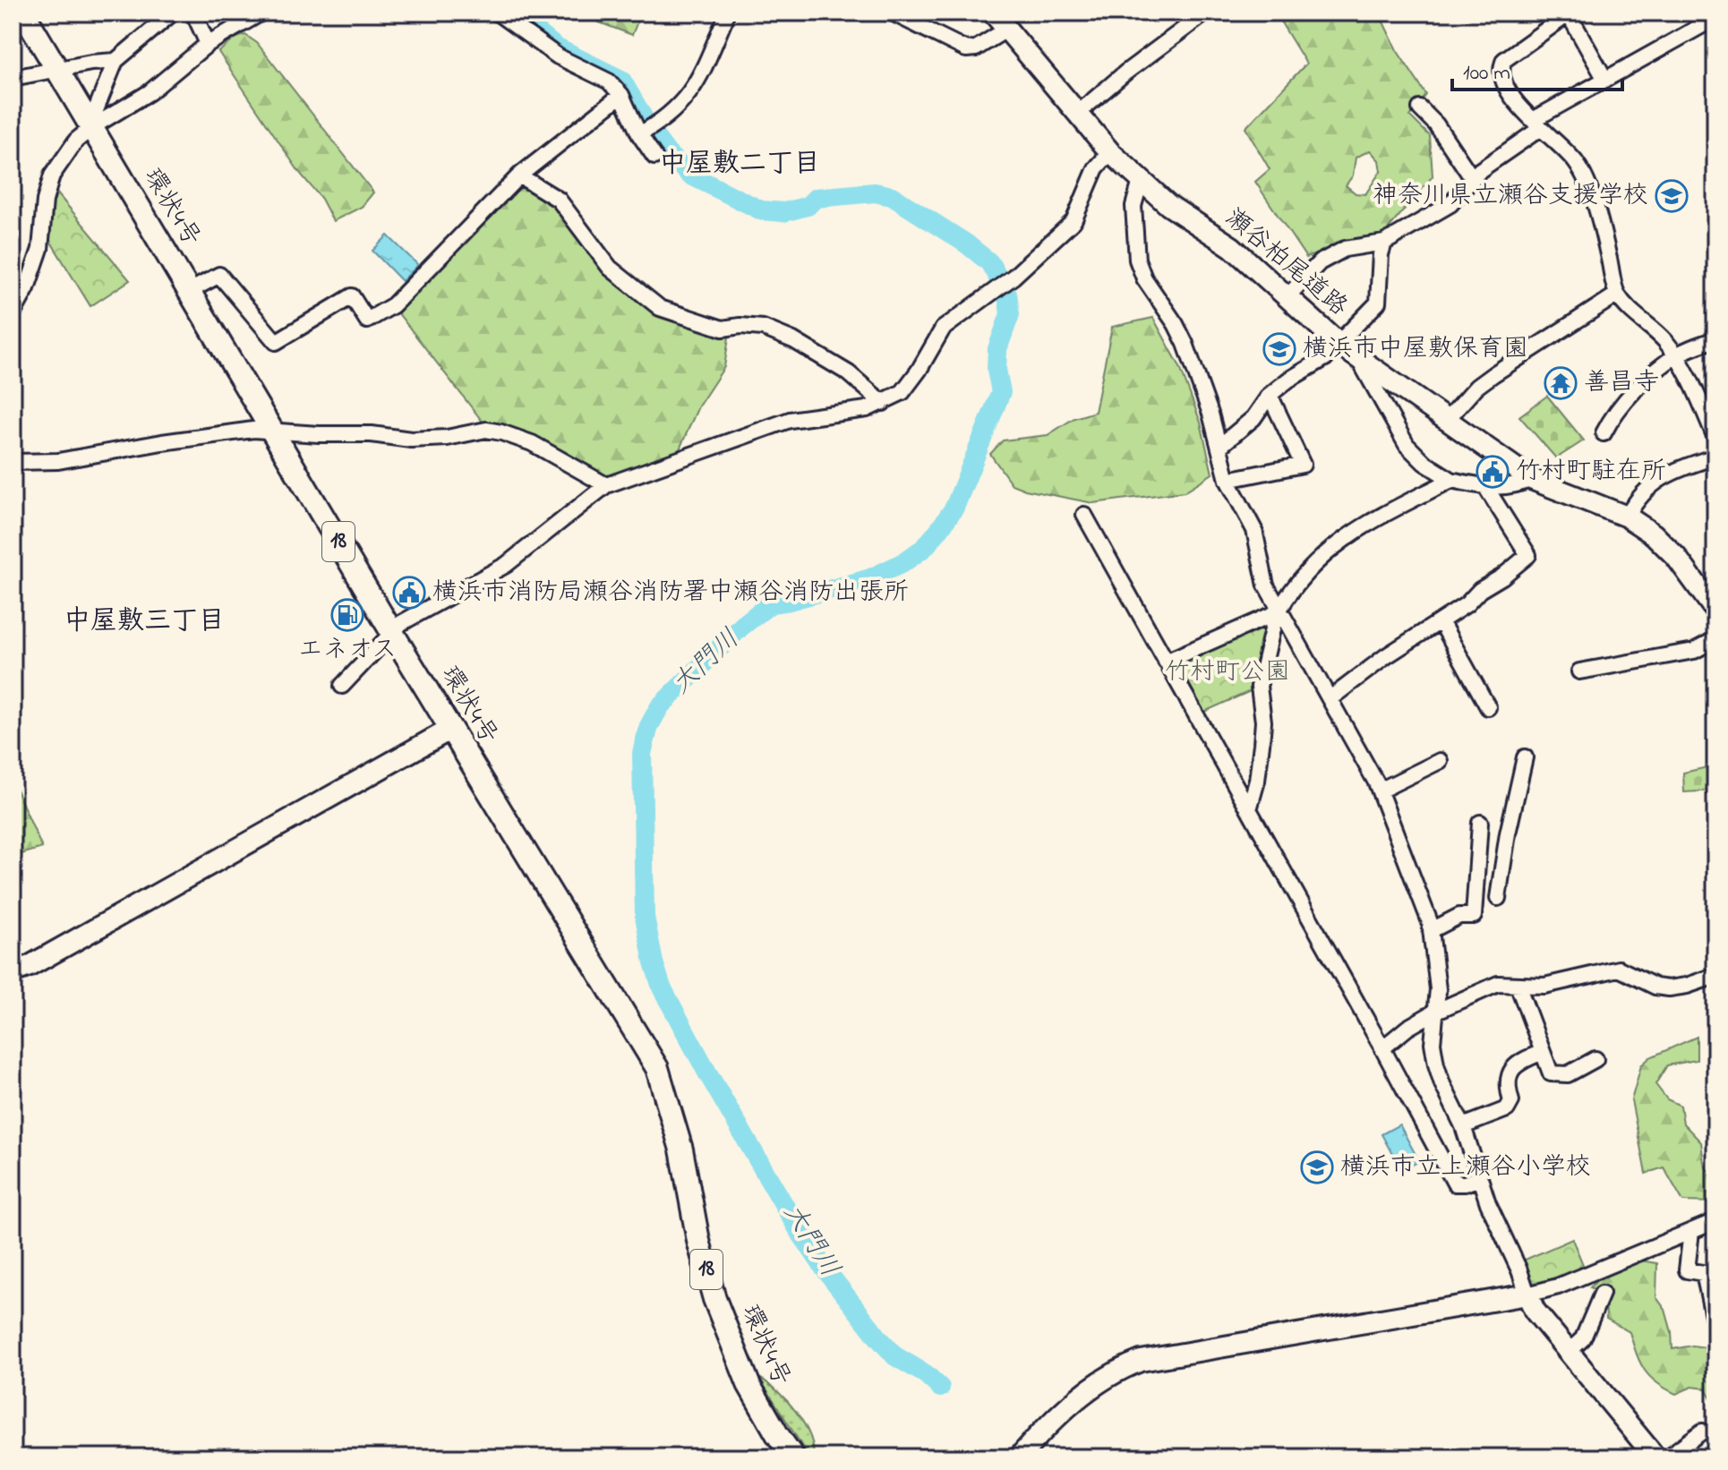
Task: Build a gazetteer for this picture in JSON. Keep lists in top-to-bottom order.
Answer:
{
  "streets": {
    "main road": ["環状4号", "18"],
    "street": ["瀬谷柏尾道路"]
  },
  "districts": ["中屋敷二丁目", "中屋敷三丁目"],
  "water": ["大門川"],
  "parks": ["竹村町公園"],
  "places": {
    "school or university": ["神奈川県立瀬谷支援学校", "横浜市中屋敷保育園", "横浜市立上瀬谷小学校"],
    "temple": ["善昌寺"],
    "public building": ["竹村町駐在所", "横浜市消防局瀬谷消防署中瀬谷消防出張所"],
    "fuel station": ["エネオス"]
  },
  "scale_bar": "100 m"
}
